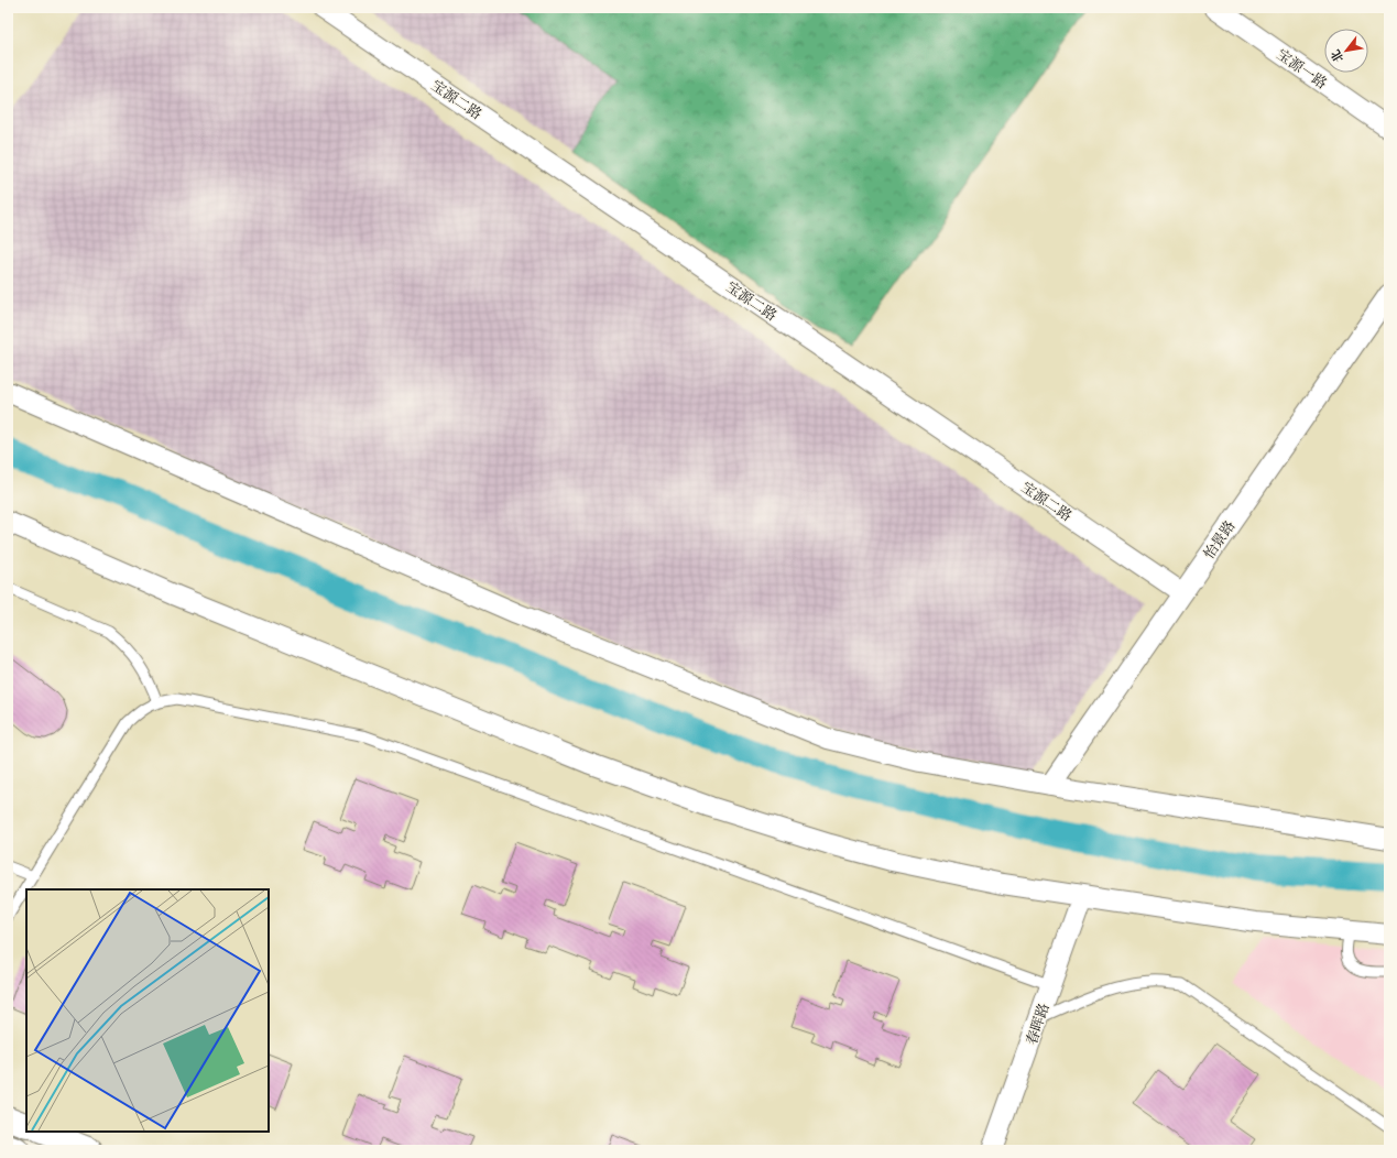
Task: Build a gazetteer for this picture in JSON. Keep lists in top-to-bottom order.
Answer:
{
  "streets": {
    "street": [
      "宝源一路",
      "宝源二路",
      "怡景路",
      "春晖路"
    ]
  },
  "crossings": [
    ["宝源二路", "怡景路"]
  ],
  "north": "bottom left"
}
